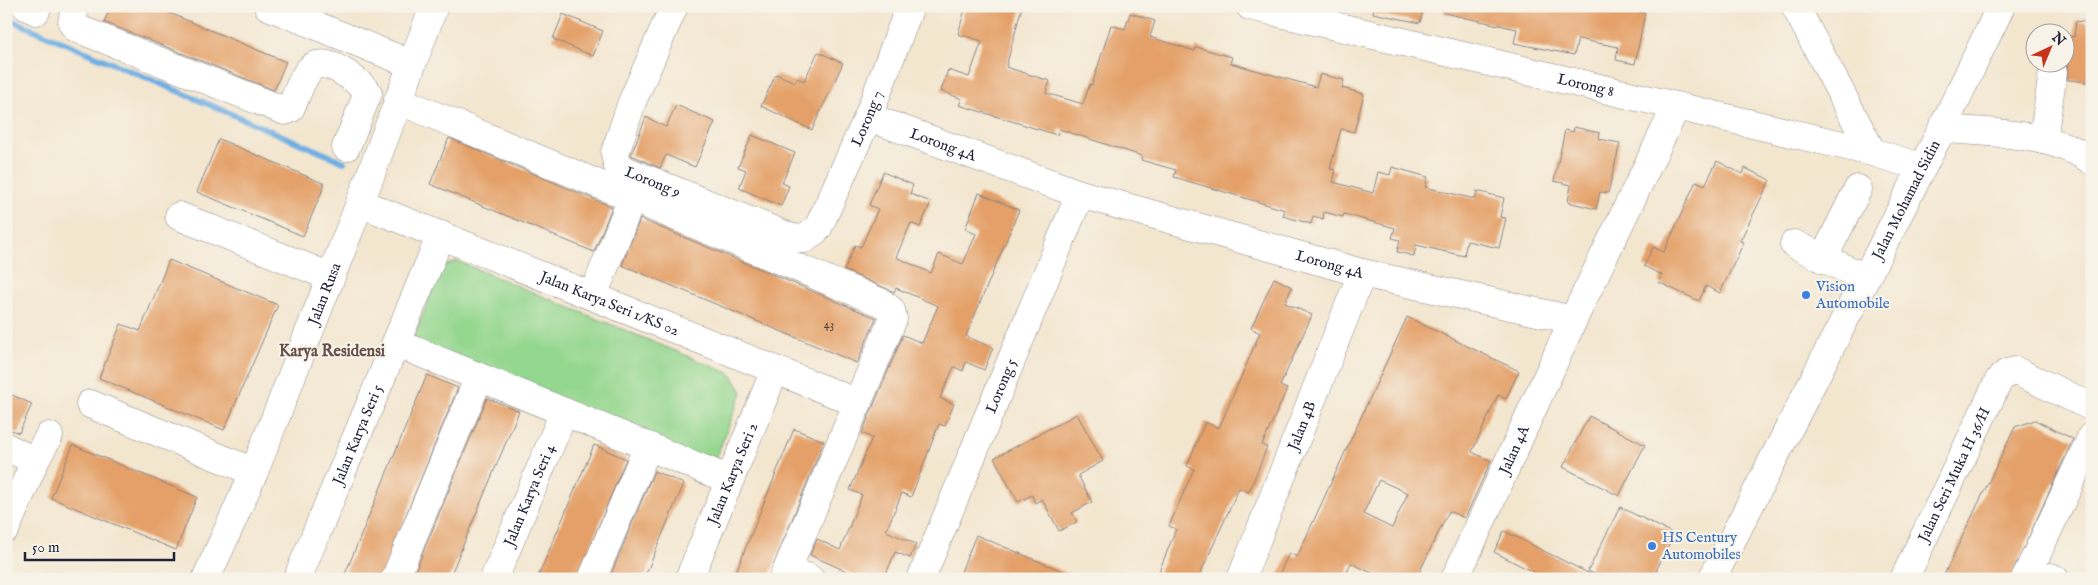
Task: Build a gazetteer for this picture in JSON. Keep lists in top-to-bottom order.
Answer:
{
  "streets": {
    "street": [
      "Lorong 8",
      "Lorong 7",
      "Lorong 4A",
      "Lorong 9",
      "Jalan Mohamad Sidin",
      "Jalan Rusa",
      "Jalan Karya Seri 1/KS 02",
      "Lorong 5",
      "Jalan 4B",
      "Jalan Karya Seri 5",
      "Jalan 4A",
      "Jalan Karya Seri 2",
      "Jalan Seri Muka H 36/H",
      "Jalan Karya Seri 4"
    ]
  },
  "crossings": [
    ["Lorong 8", "Jalan Mohamad Sidin"],
    ["Lorong 7", "Lorong 4A"],
    ["Lorong 7", "Lorong 9"],
    ["Lorong 4A", "Lorong 5"],
    ["Lorong 4A", "Jalan 4B"],
    ["Lorong 4A", "Jalan 4A"],
    ["Jalan Rusa", "Jalan Karya Seri 1/KS 02"],
    ["Jalan Karya Seri 1/KS 02", "Jalan Karya Seri 5"],
    ["Jalan Karya Seri 1/KS 02", "Jalan Karya Seri 2"]
  ],
  "districts": ["Karya Residensi"],
  "places": ["Vision Automobile", "HS Century Automobiles"],
  "house_numbers": ["43"],
  "scale_bar": "50 m",
  "north": "top right"
}
